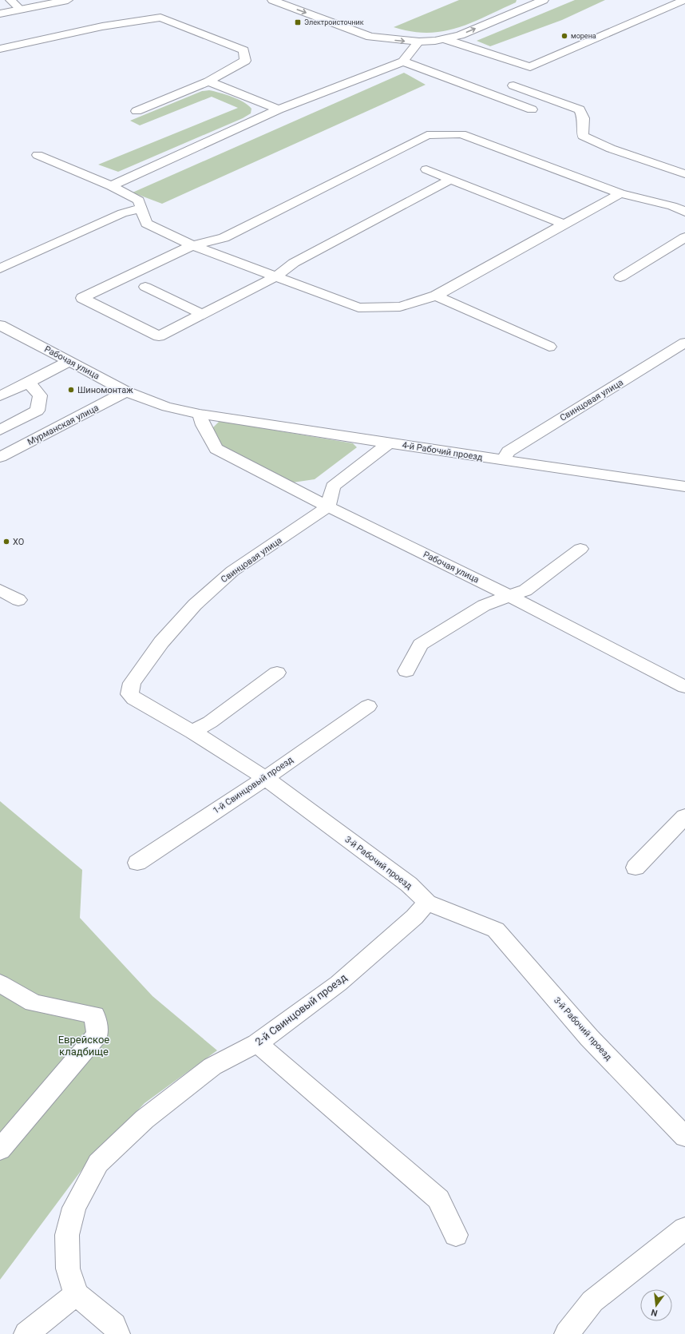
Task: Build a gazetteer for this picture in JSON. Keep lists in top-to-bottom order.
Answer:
{
  "streets": {
    "street": [
      "Рабочая улица",
      "Свинцовая улица",
      "Мурманская улица",
      "4-й Рабочий проезд",
      "1-й Свинцовый проезд",
      "3-й Рабочий проезд",
      "2-й Свинцовый проезд"
    ]
  },
  "crossings": [
    ["Рабочая улица", "Свинцовая улица"],
    ["Рабочая улица", "Мурманская улица"],
    ["Рабочая улица", "4-й Рабочий проезд"],
    ["Свинцовая улица", "4-й Рабочий проезд"],
    ["Свинцовая улица", "3-й Рабочий проезд"],
    ["1-й Свинцовый проезд", "3-й Рабочий проезд"],
    ["3-й Рабочий проезд", "2-й Свинцовый проезд"]
  ],
  "parks": ["Еврейское кладбище"],
  "places": {
    "transit": ["Электроисточник"],
    "other": ["морена", "Шиномонтаж", "ХО"]
  },
  "north": "bottom"
}
